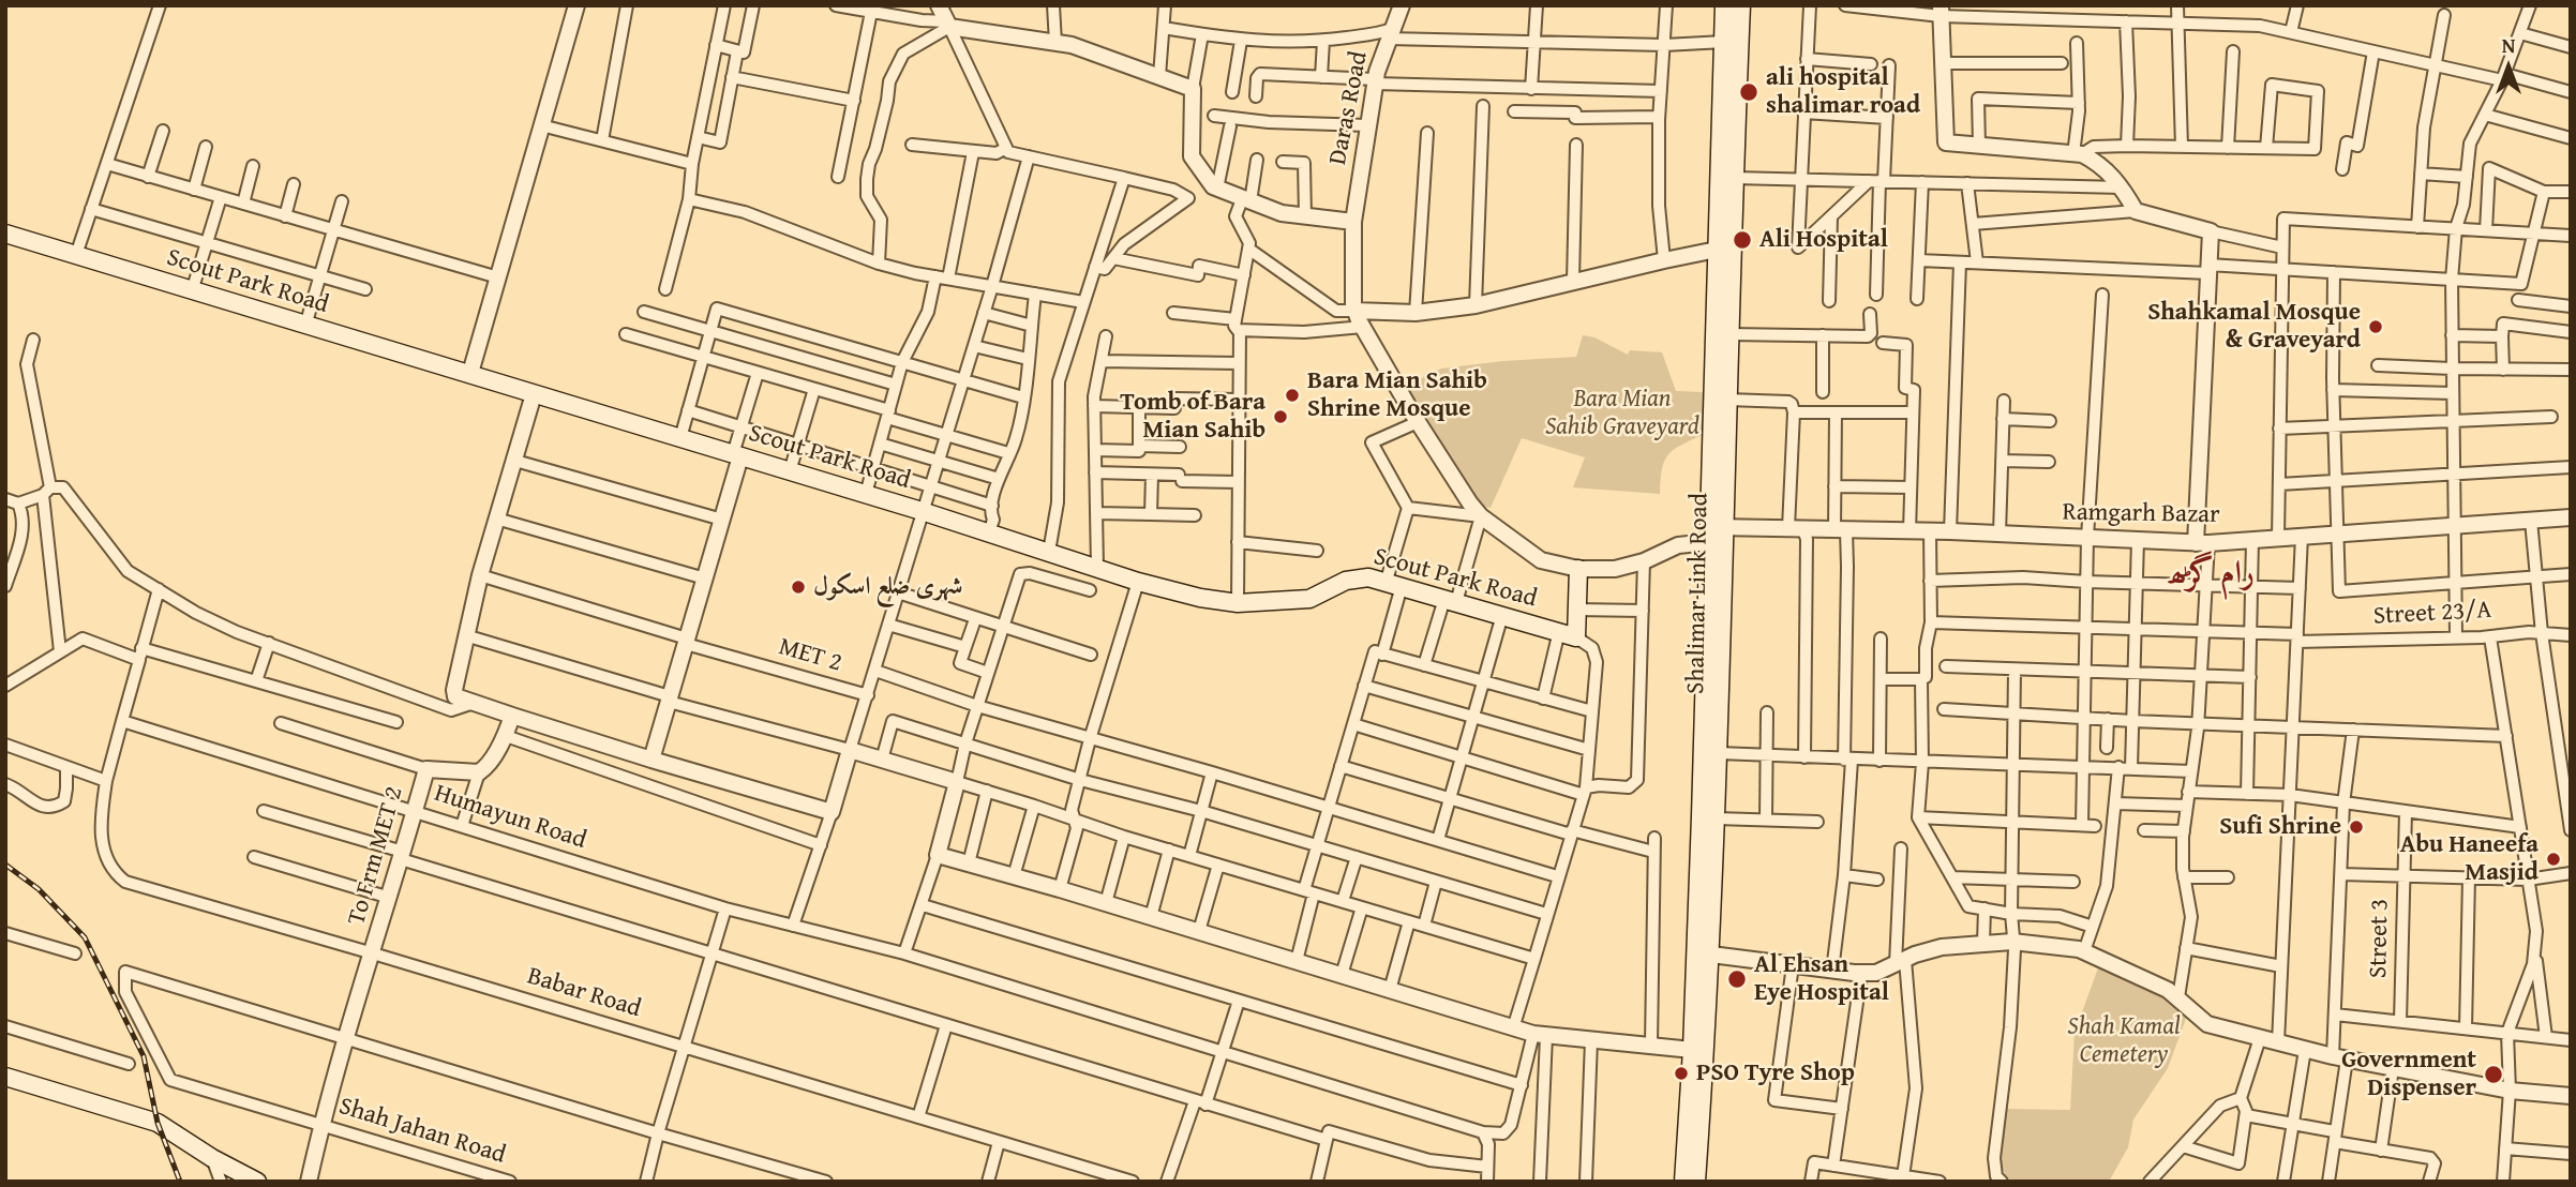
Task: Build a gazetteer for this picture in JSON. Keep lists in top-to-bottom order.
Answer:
{
  "streets": {
    "main road": ["Scout Park Road", "Shalimar Link Road"],
    "street": [
      "Daras Road",
      "Ramgarh Bazar",
      "Street 23/A",
      "MET 2",
      "Humayun Road",
      "To Frm MET 2",
      "Street 3",
      "Babar Road",
      "Shah Jahan Road"
    ]
  },
  "crossings": [
    ["Daras Road", "Ramgarh Bazar"],
    ["Ramgarh Bazar", "Shalimar Link Road"],
    ["Humayun Road", "To Frm MET 2"],
    ["To Frm MET 2", "Babar Road"],
    ["To Frm MET 2", "Shah Jahan Road"]
  ],
  "districts": ["رام گڑھ"],
  "parks": ["Bara Mian Sahib Graveyard", "Shah Kamal Cemetery"],
  "places": [
    "ali hospital shalimar road",
    "Ali Hospital",
    "Shahkamal Mosque & Graveyard",
    "Bara Mian Sahib Shrine Mosque",
    "Tomb of Bara Mian Sahib",
    "شہری ضلع اسکول",
    "Sufi Shrine",
    "Abu Haneefa Masjid",
    "Al Ehsan Eye Hospital",
    "PSO Tyre Shop",
    "Government Dispenser"
  ],
  "north": "top"
}
